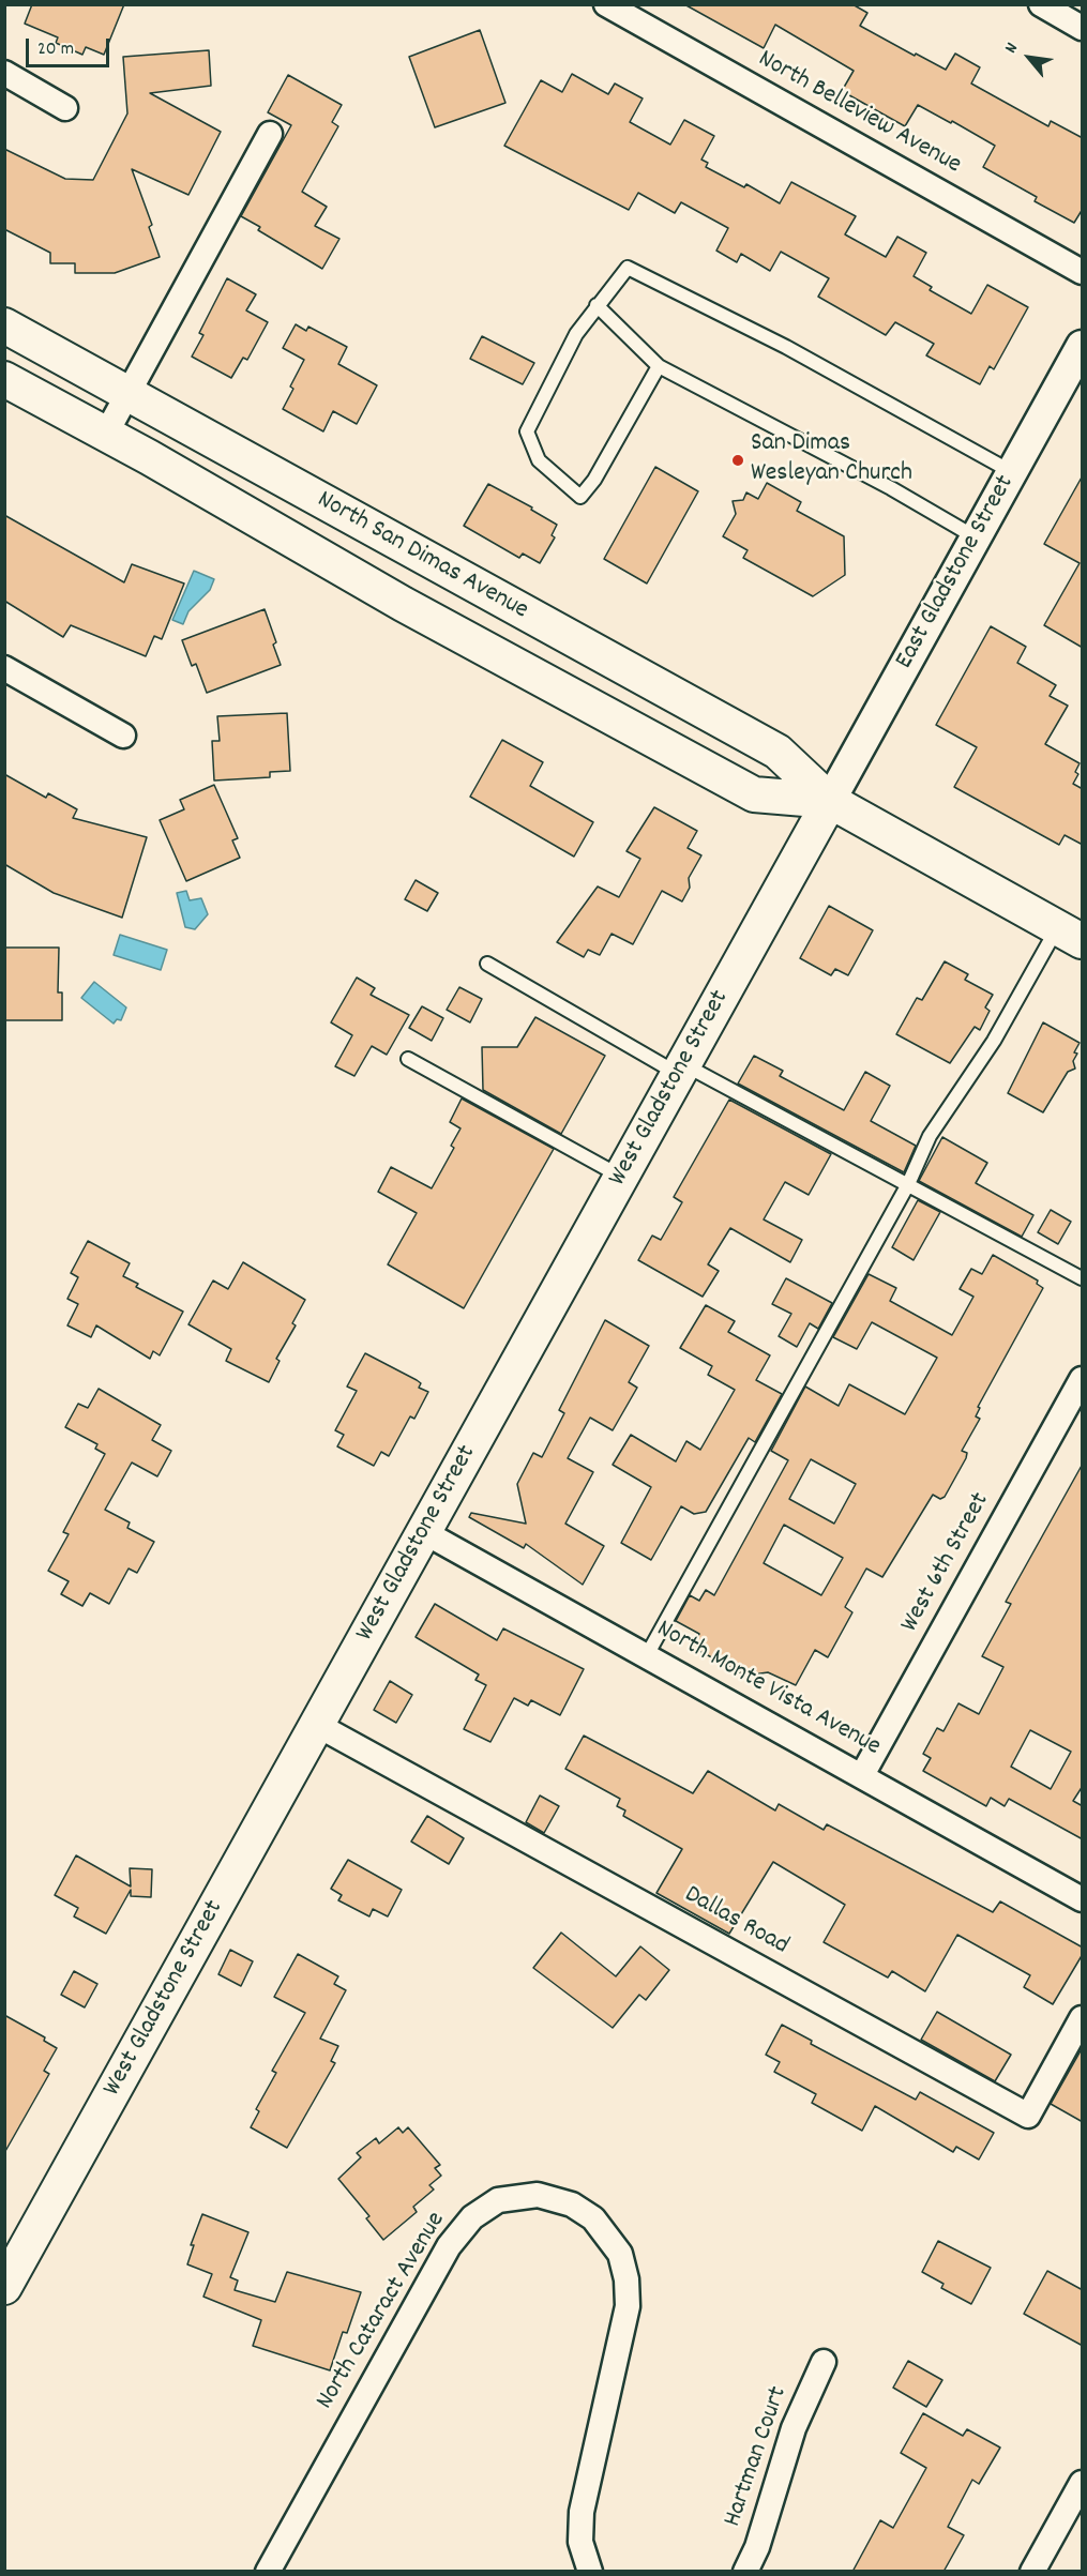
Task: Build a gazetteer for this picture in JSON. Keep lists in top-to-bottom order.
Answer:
{
  "streets": {
    "main road": ["North San Dimas Avenue", "West Gladstone Street"],
    "street": [
      "North Belleview Avenue",
      "East Gladstone Street",
      "West 6th Street",
      "North Monte Vista Avenue",
      "Dallas Road",
      "North Cataract Avenue",
      "Hartman Court"
    ]
  },
  "crossings": [
    ["North San Dimas Avenue", "East Gladstone Street"],
    ["North San Dimas Avenue", "West Gladstone Street"],
    ["East Gladstone Street", "West Gladstone Street"],
    ["West Gladstone Street", "North Monte Vista Avenue"],
    ["West Gladstone Street", "Dallas Road"],
    ["West 6th Street", "North Monte Vista Avenue"]
  ],
  "places": ["San Dimas Wesleyan Church"],
  "scale_bar": "20 m",
  "north": "top left"
}
